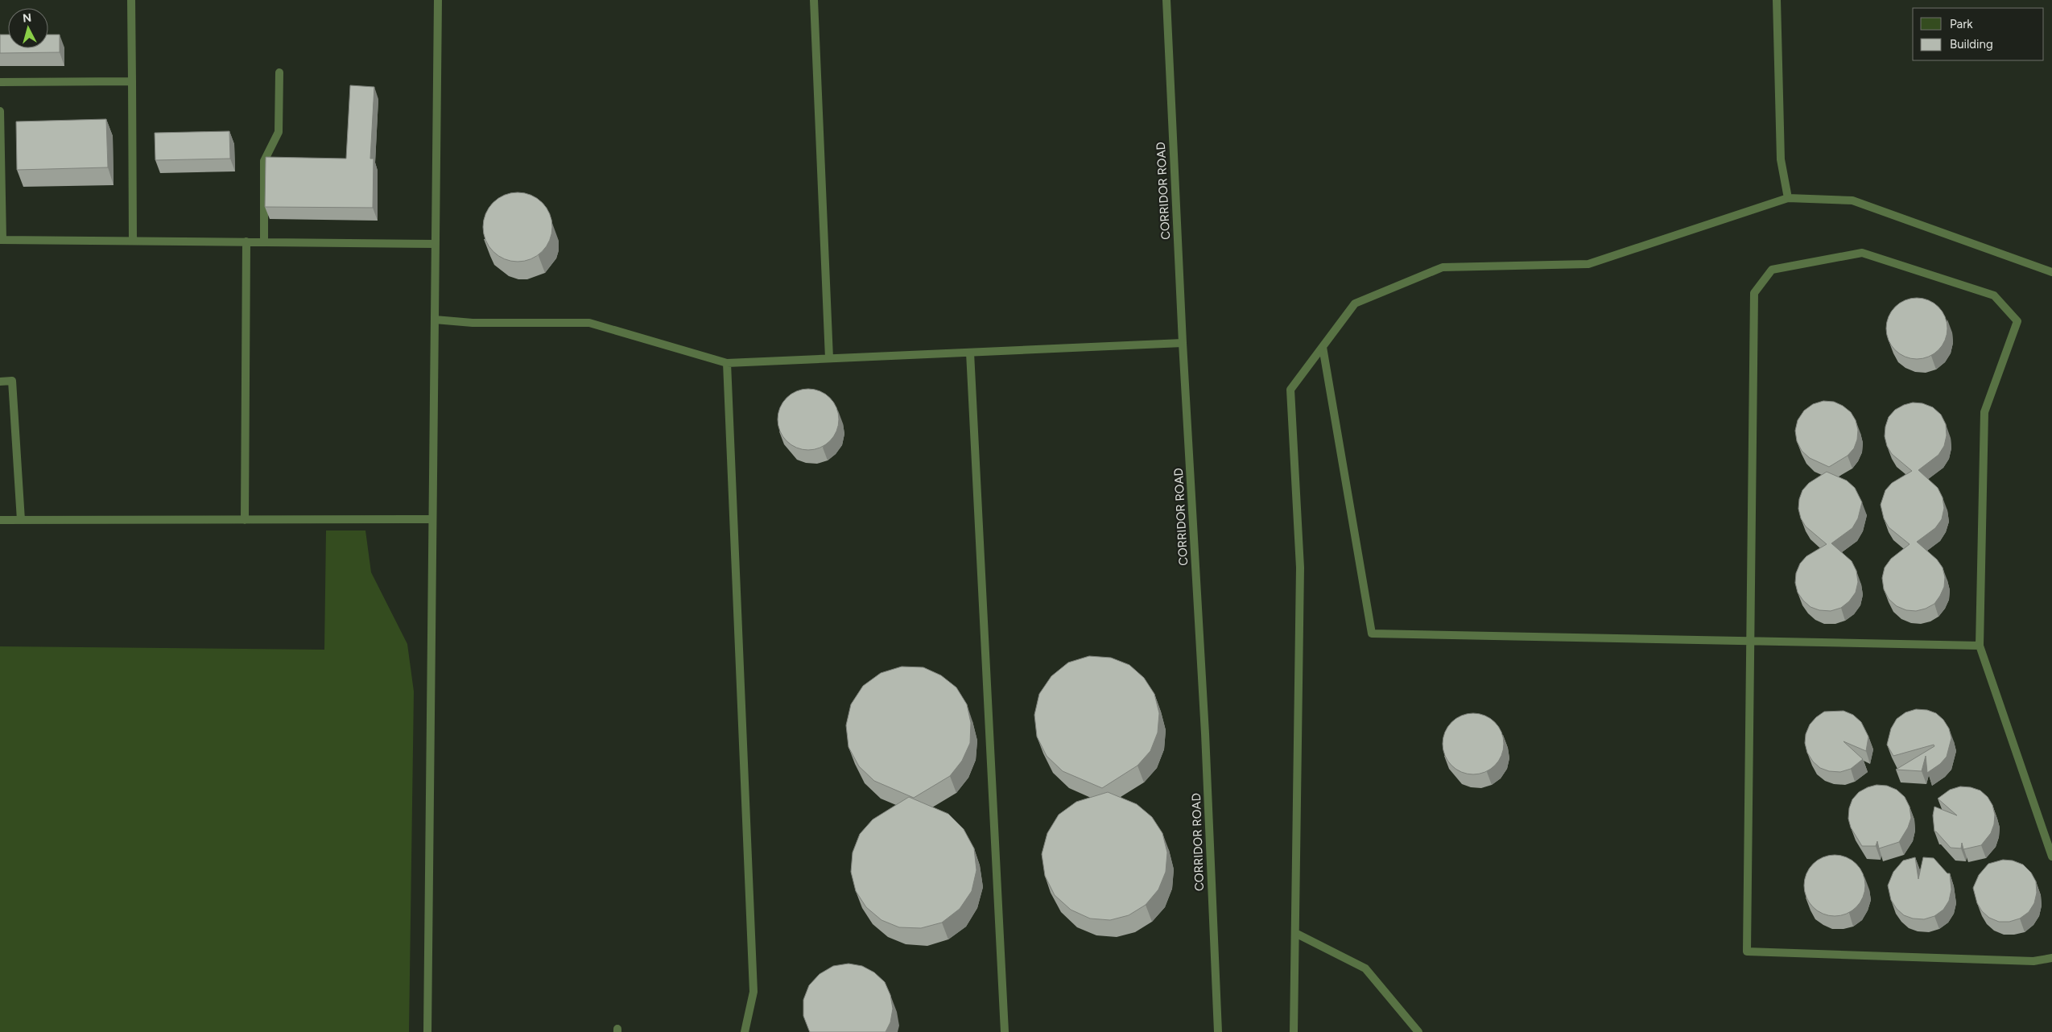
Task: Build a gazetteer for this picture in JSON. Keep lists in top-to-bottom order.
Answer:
{
  "streets": {
    "lane": ["CORRIDOR ROAD"]
  },
  "legend": ["Park", "Building"],
  "north": "top"
}
